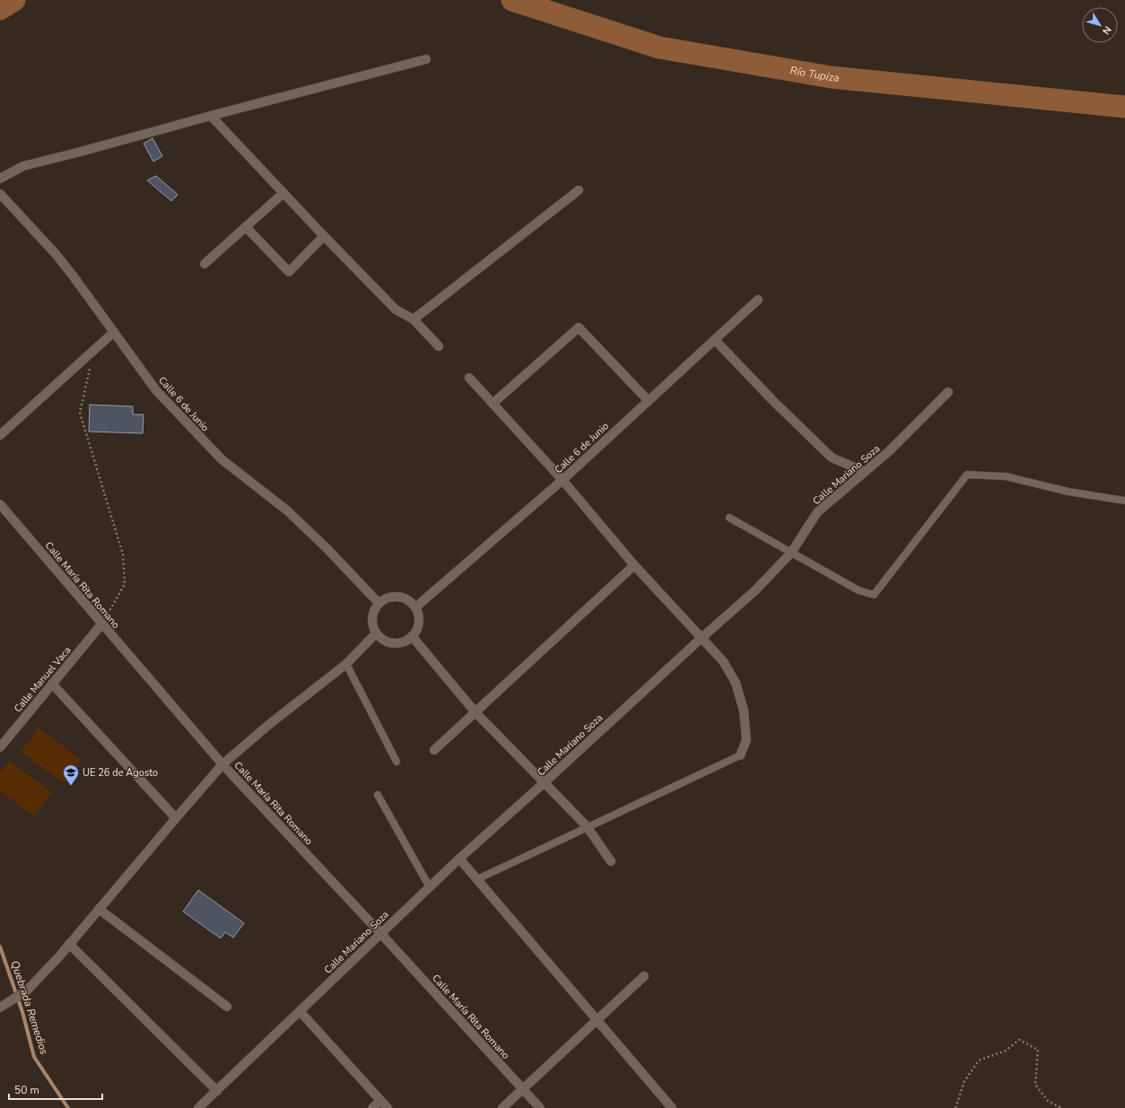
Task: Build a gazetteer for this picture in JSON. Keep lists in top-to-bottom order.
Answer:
{
  "streets": {
    "street": [
      "Calle 6 de Junio",
      "Calle Mariano Soza",
      "Calle María Rita Romano",
      "Calle Manuel Vaca"
    ]
  },
  "crossings": [
    ["Calle Mariano Soza", "Calle María Rita Romano"],
    ["Calle María Rita Romano", "Calle Manuel Vaca"]
  ],
  "water": ["Río Tupiza", "Quebrada Remedios"],
  "places": {
    "school or university": ["UE 26 de Agosto"]
  },
  "scale_bar": "50 m",
  "north": "bottom right"
}
